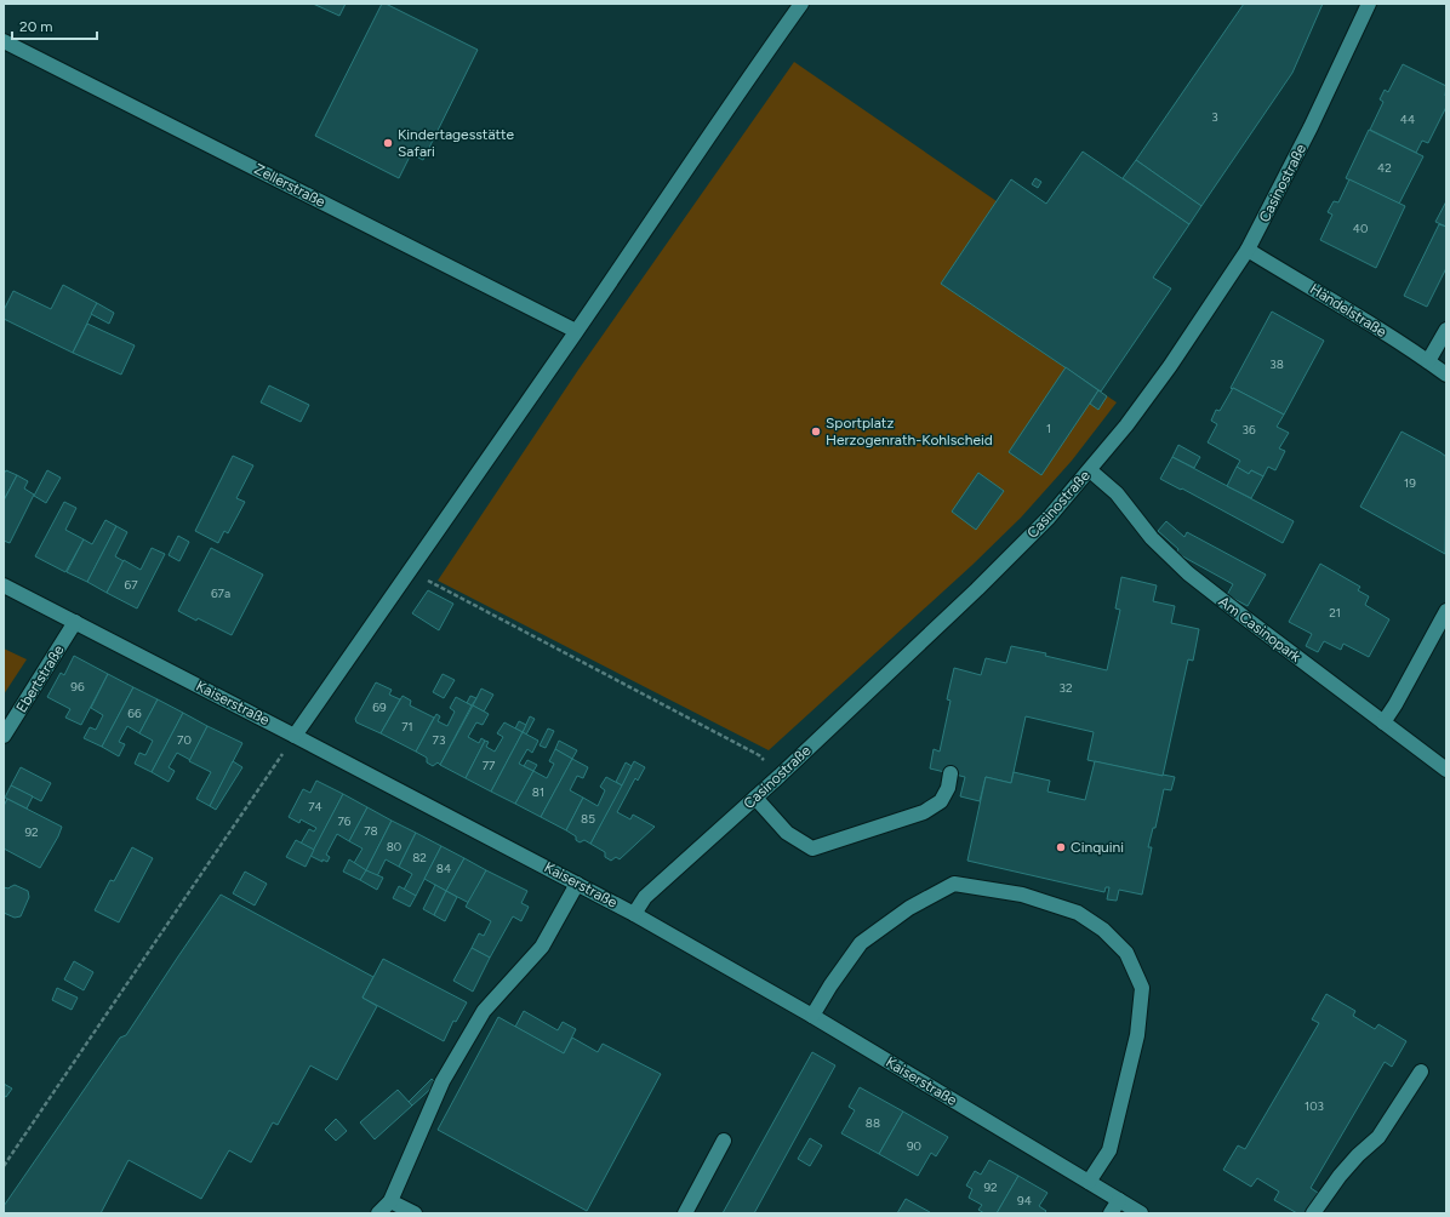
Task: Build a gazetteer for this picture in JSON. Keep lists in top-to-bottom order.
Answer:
{
  "streets": {
    "street": [
      "Casinostraße",
      "Zellerstraße",
      "Händelstraße",
      "Am Casinopark",
      "Ebertstraße",
      "Kaiserstraße"
    ]
  },
  "crossings": [
    ["Casinostraße", "Händelstraße"],
    ["Casinostraße", "Am Casinopark"],
    ["Casinostraße", "Kaiserstraße"],
    ["Ebertstraße", "Kaiserstraße"]
  ],
  "places": ["Kindertagesstätte Safari", "Sportplatz Herzogenrath-Kohlscheid", "Cinquini"],
  "house_numbers": [
    "3",
    "44",
    "42",
    "40",
    "38",
    "1",
    "36",
    "19",
    "67",
    "67a",
    "21",
    "96",
    "32",
    "69",
    "66",
    "71",
    "70",
    "73",
    "77",
    "81",
    "74",
    "85",
    "76",
    "78",
    "92",
    "80",
    "82",
    "84",
    "103",
    "88",
    "90",
    "92",
    "94"
  ],
  "scale_bar": "20 m"
}
